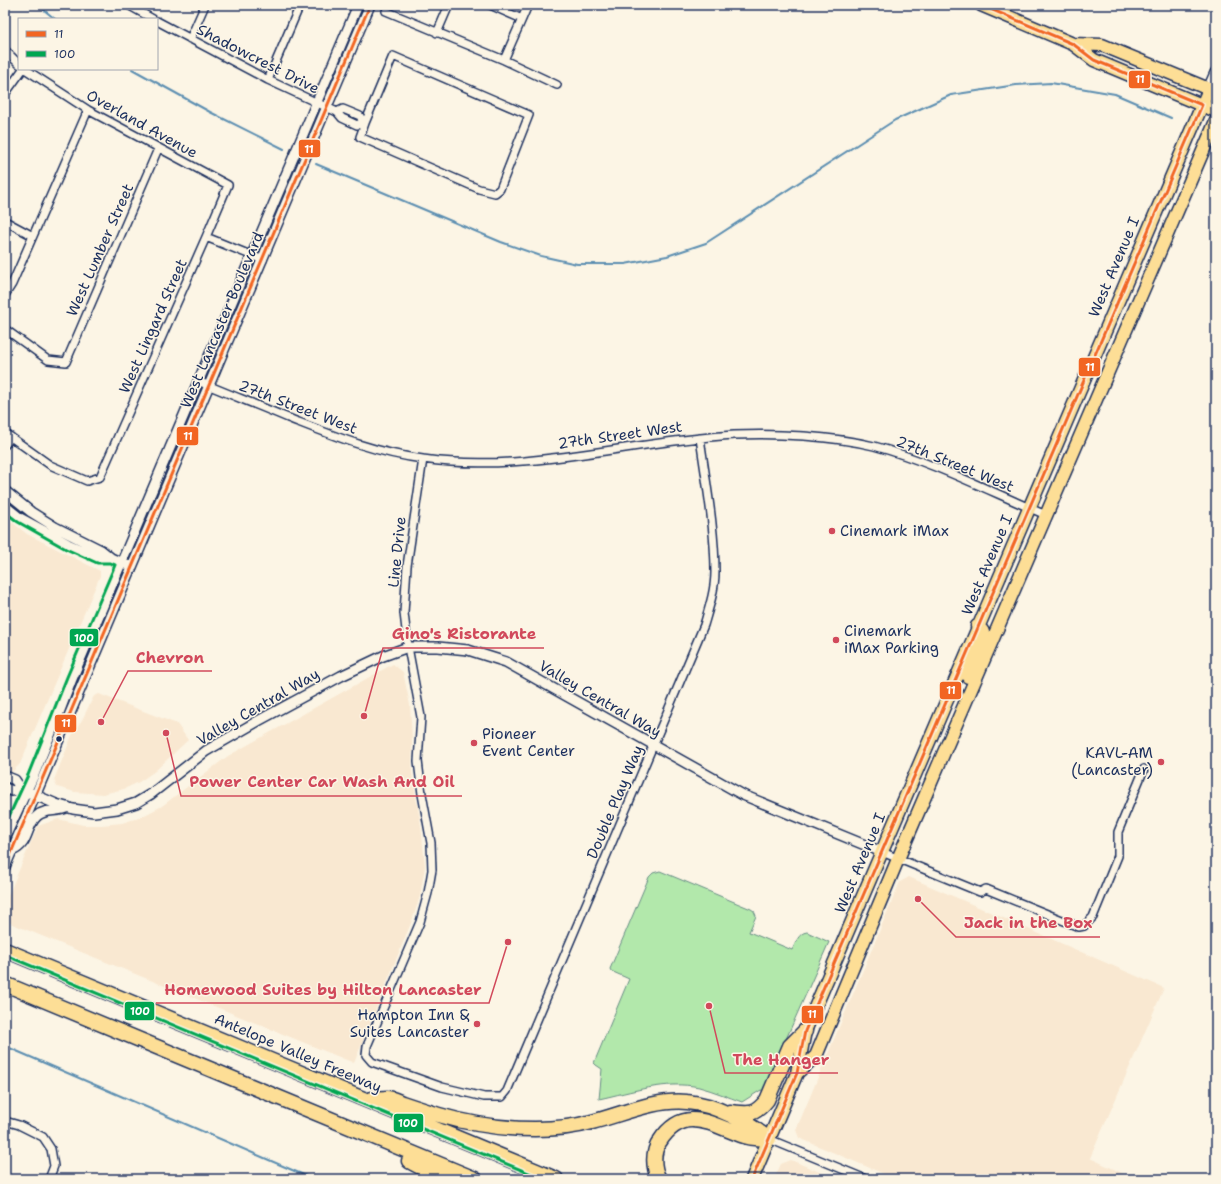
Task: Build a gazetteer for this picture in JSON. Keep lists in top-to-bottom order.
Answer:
{
  "streets": {
    "highway": ["Antelope Valley Freeway"],
    "main road": ["West Avenue I"],
    "street": [
      "Shadowcrest Drive",
      "Overland Avenue",
      "West Lumber Street",
      "West Lancaster Boulevard",
      "West Lingard Street",
      "27th Street West",
      "Line Drive",
      "Valley Central Way",
      "Double Play Way"
    ]
  },
  "crossings": [
    ["Shadowcrest Drive", "West Lancaster Boulevard"],
    ["Overland Avenue", "West Lumber Street"],
    ["Overland Avenue", "West Lingard Street"],
    ["West Avenue I", "27th Street West"],
    ["West Avenue I", "Valley Central Way"],
    ["West Lancaster Boulevard", "27th Street West"],
    ["West Lancaster Boulevard", "Valley Central Way"],
    ["27th Street West", "Line Drive"],
    ["27th Street West", "Double Play Way"],
    ["Line Drive", "Valley Central Way"],
    ["Line Drive", "Double Play Way"],
    ["Valley Central Way", "Double Play Way"]
  ],
  "places": [
    "Cinemark iMax",
    "Cinemark iMax Parking",
    "Gino's Ristorante",
    "Chevron",
    "Power Center Car Wash And Oil",
    "Pioneer Event Center",
    "KAVL-AM (Lancaster)",
    "Jack in the Box",
    "Homewood Suites by Hilton Lancaster",
    "The Hanger",
    "Hampton Inn & Suites Lancaster"
  ],
  "lines": ["transit line 11", "transit line 100"],
  "legend": ["11", "100"]
}
